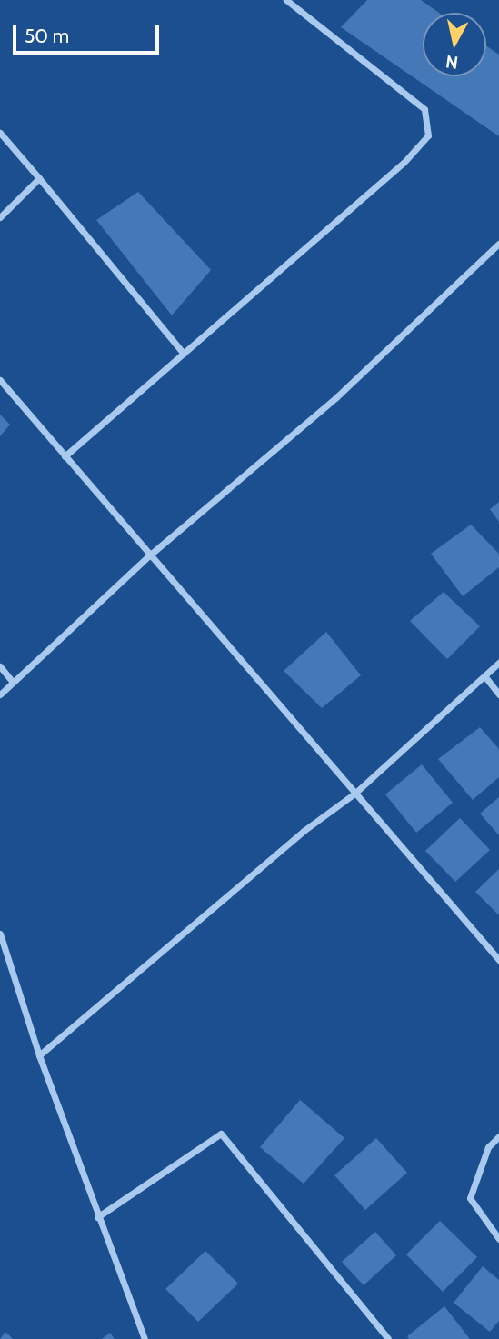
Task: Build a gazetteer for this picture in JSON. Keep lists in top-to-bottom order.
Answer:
{
  "scale_bar": "50 m",
  "north": "bottom"
}
